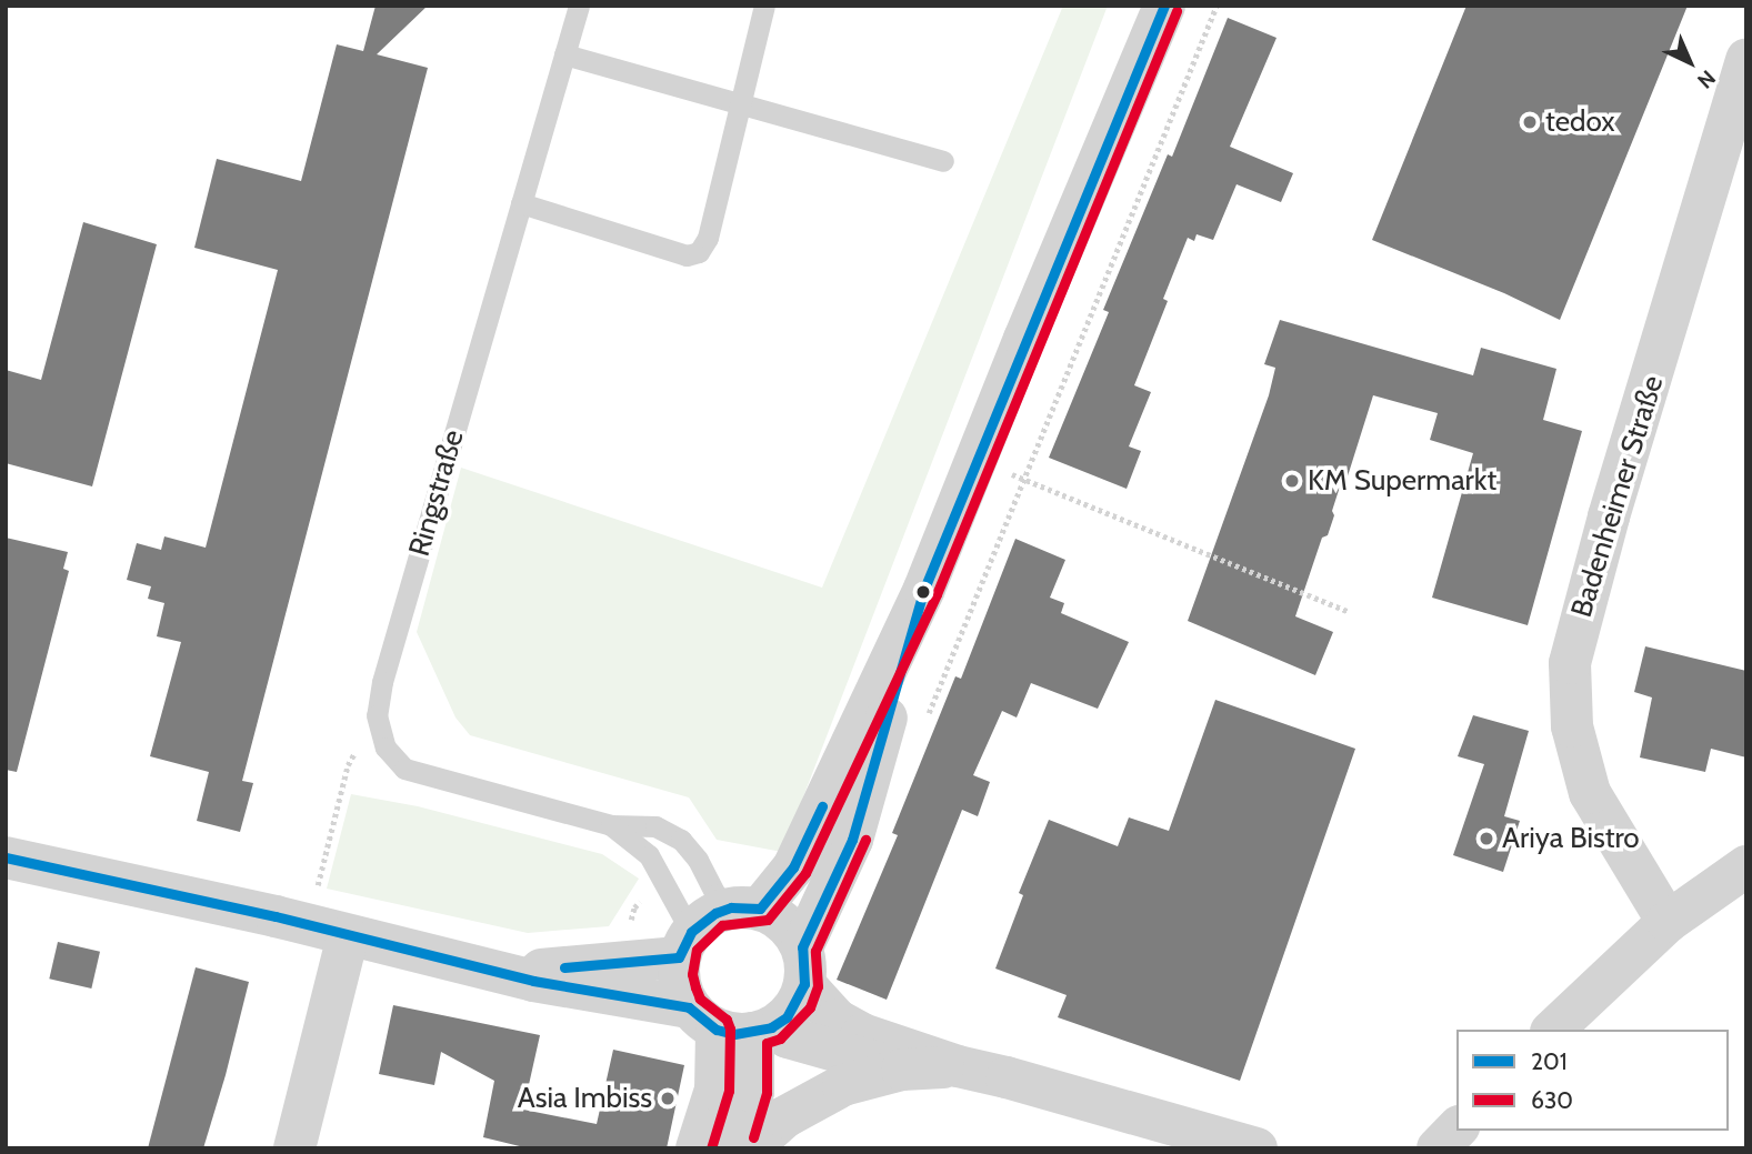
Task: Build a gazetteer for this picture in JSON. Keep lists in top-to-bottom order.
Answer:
{
  "streets": {
    "street": ["Badenheimer Straße"],
    "lane": ["Ringstraße"]
  },
  "places": [
    "tedox",
    "KM Supermarkt",
    "Ariya Bistro",
    "Asia Imbiss"
  ],
  "lines": ["transit line 201", "transit line 630"],
  "legend": ["201", "630"],
  "north": "bottom right"
}
